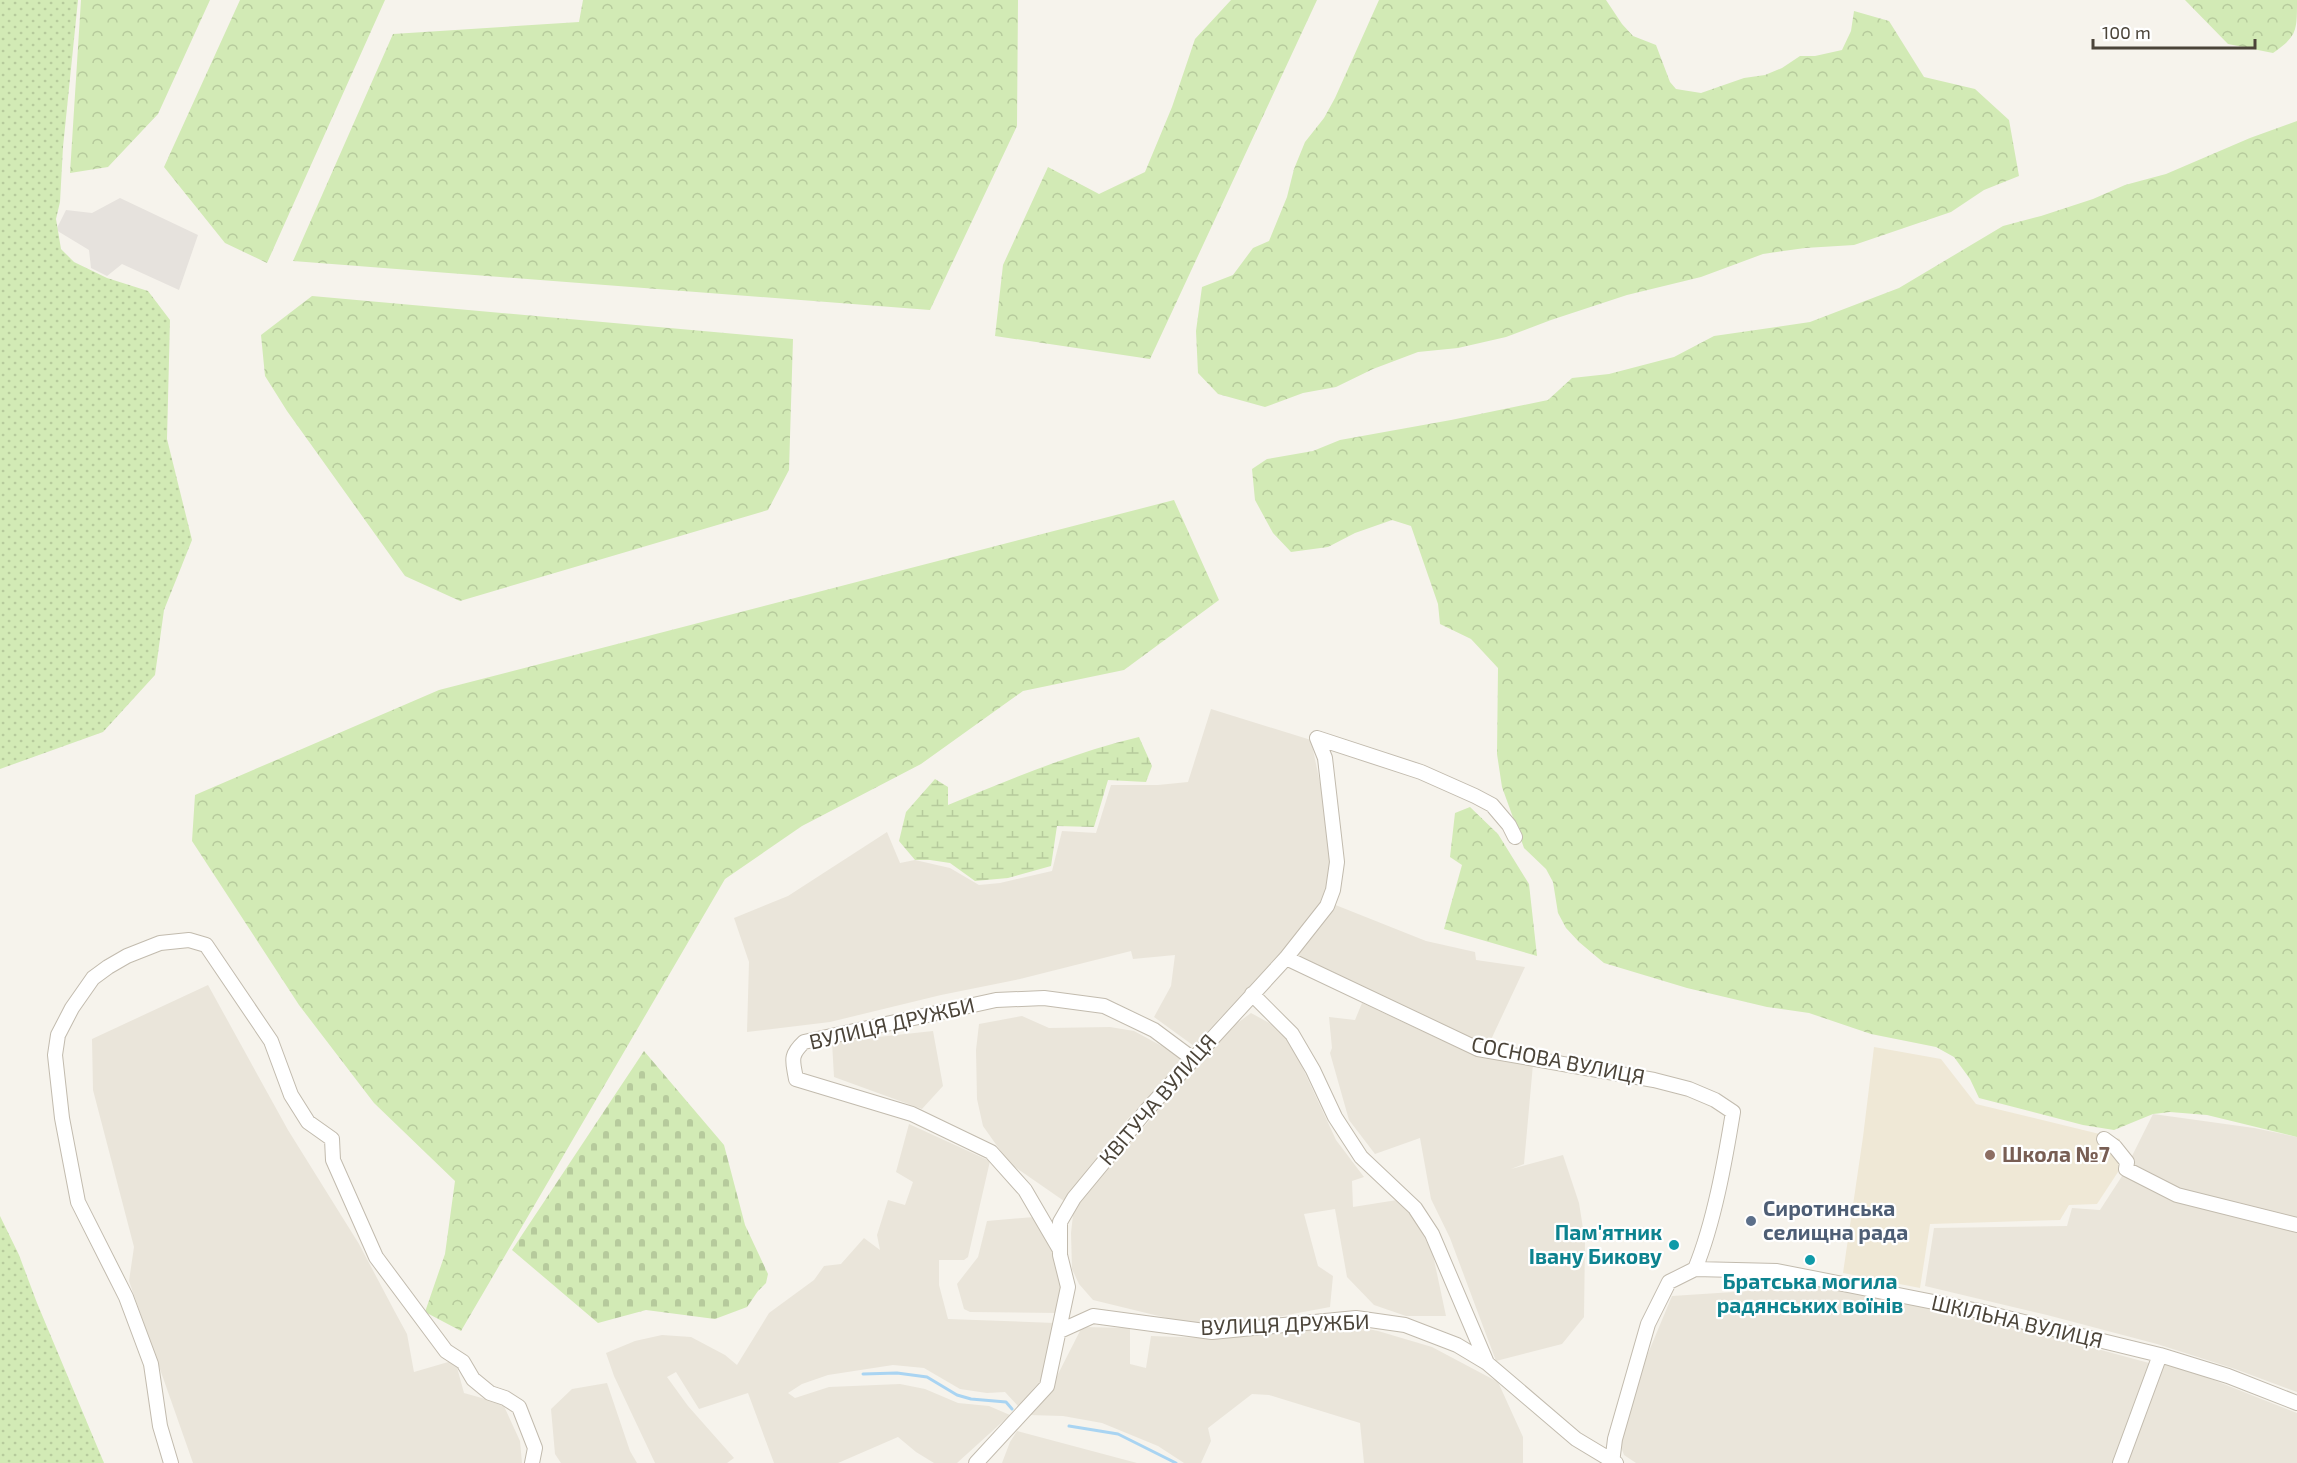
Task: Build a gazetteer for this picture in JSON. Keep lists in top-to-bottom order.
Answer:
{
  "streets": {
    "street": [
      "ВУЛИЦЯ ДРУЖБИ",
      "СОСНОВА ВУЛИЦЯ",
      "КВІТУЧА ВУЛИЦЯ",
      "ШКІЛЬНА ВУЛИЦЯ"
    ]
  },
  "crossings": [
    ["ВУЛИЦЯ ДРУЖБИ", "КВІТУЧА ВУЛИЦЯ"],
    ["СОСНОВА ВУЛИЦЯ", "КВІТУЧА ВУЛИЦЯ"],
    ["СОСНОВА ВУЛИЦЯ", "ШКІЛЬНА ВУЛИЦЯ"]
  ],
  "places": [
    "Школа №7",
    "Сиротинська селищна рада",
    "Пам'ятник Івану Бикову",
    "Братська могила радянських воїнів"
  ],
  "scale_bar": "100 m"
}
